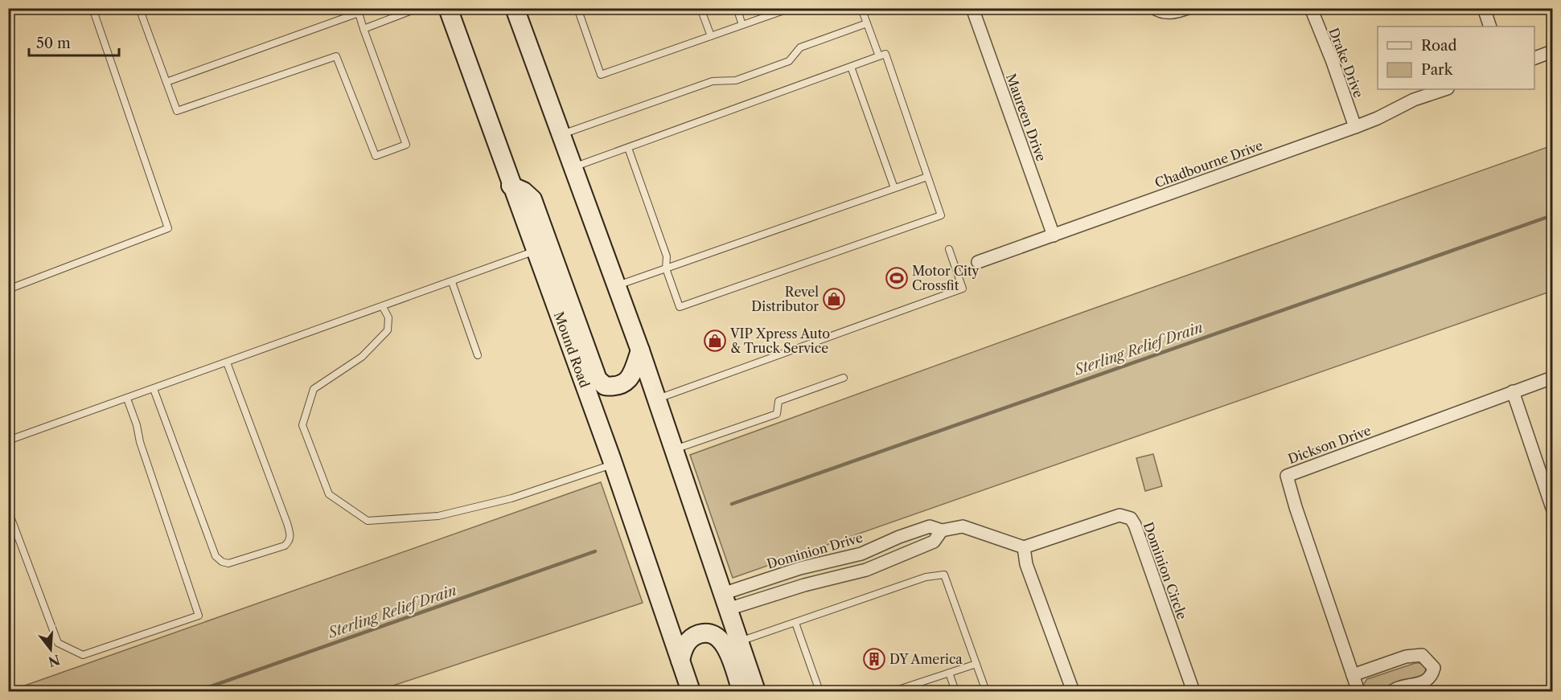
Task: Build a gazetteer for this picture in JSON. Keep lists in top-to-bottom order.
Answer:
{
  "streets": {
    "main road": ["Mound Road"],
    "street": [
      "Drake Drive",
      "Maureen Drive",
      "Chadbourne Drive",
      "Dickson Drive",
      "Dominion Drive",
      "Dominion Circle"
    ]
  },
  "crossings": [
    ["Drake Drive", "Chadbourne Drive"],
    ["Maureen Drive", "Chadbourne Drive"],
    ["Dominion Drive", "Dominion Circle"]
  ],
  "water": ["Sterling Relief Drain"],
  "places": {
    "sports": ["Motor City Crossfit"],
    "shop": ["Revel Distributor", "VIP Xpress Auto & Truck Service"],
    "building": ["DY America"]
  },
  "legend": ["Road", "Park"],
  "scale_bar": "50 m",
  "north": "bottom"
}
